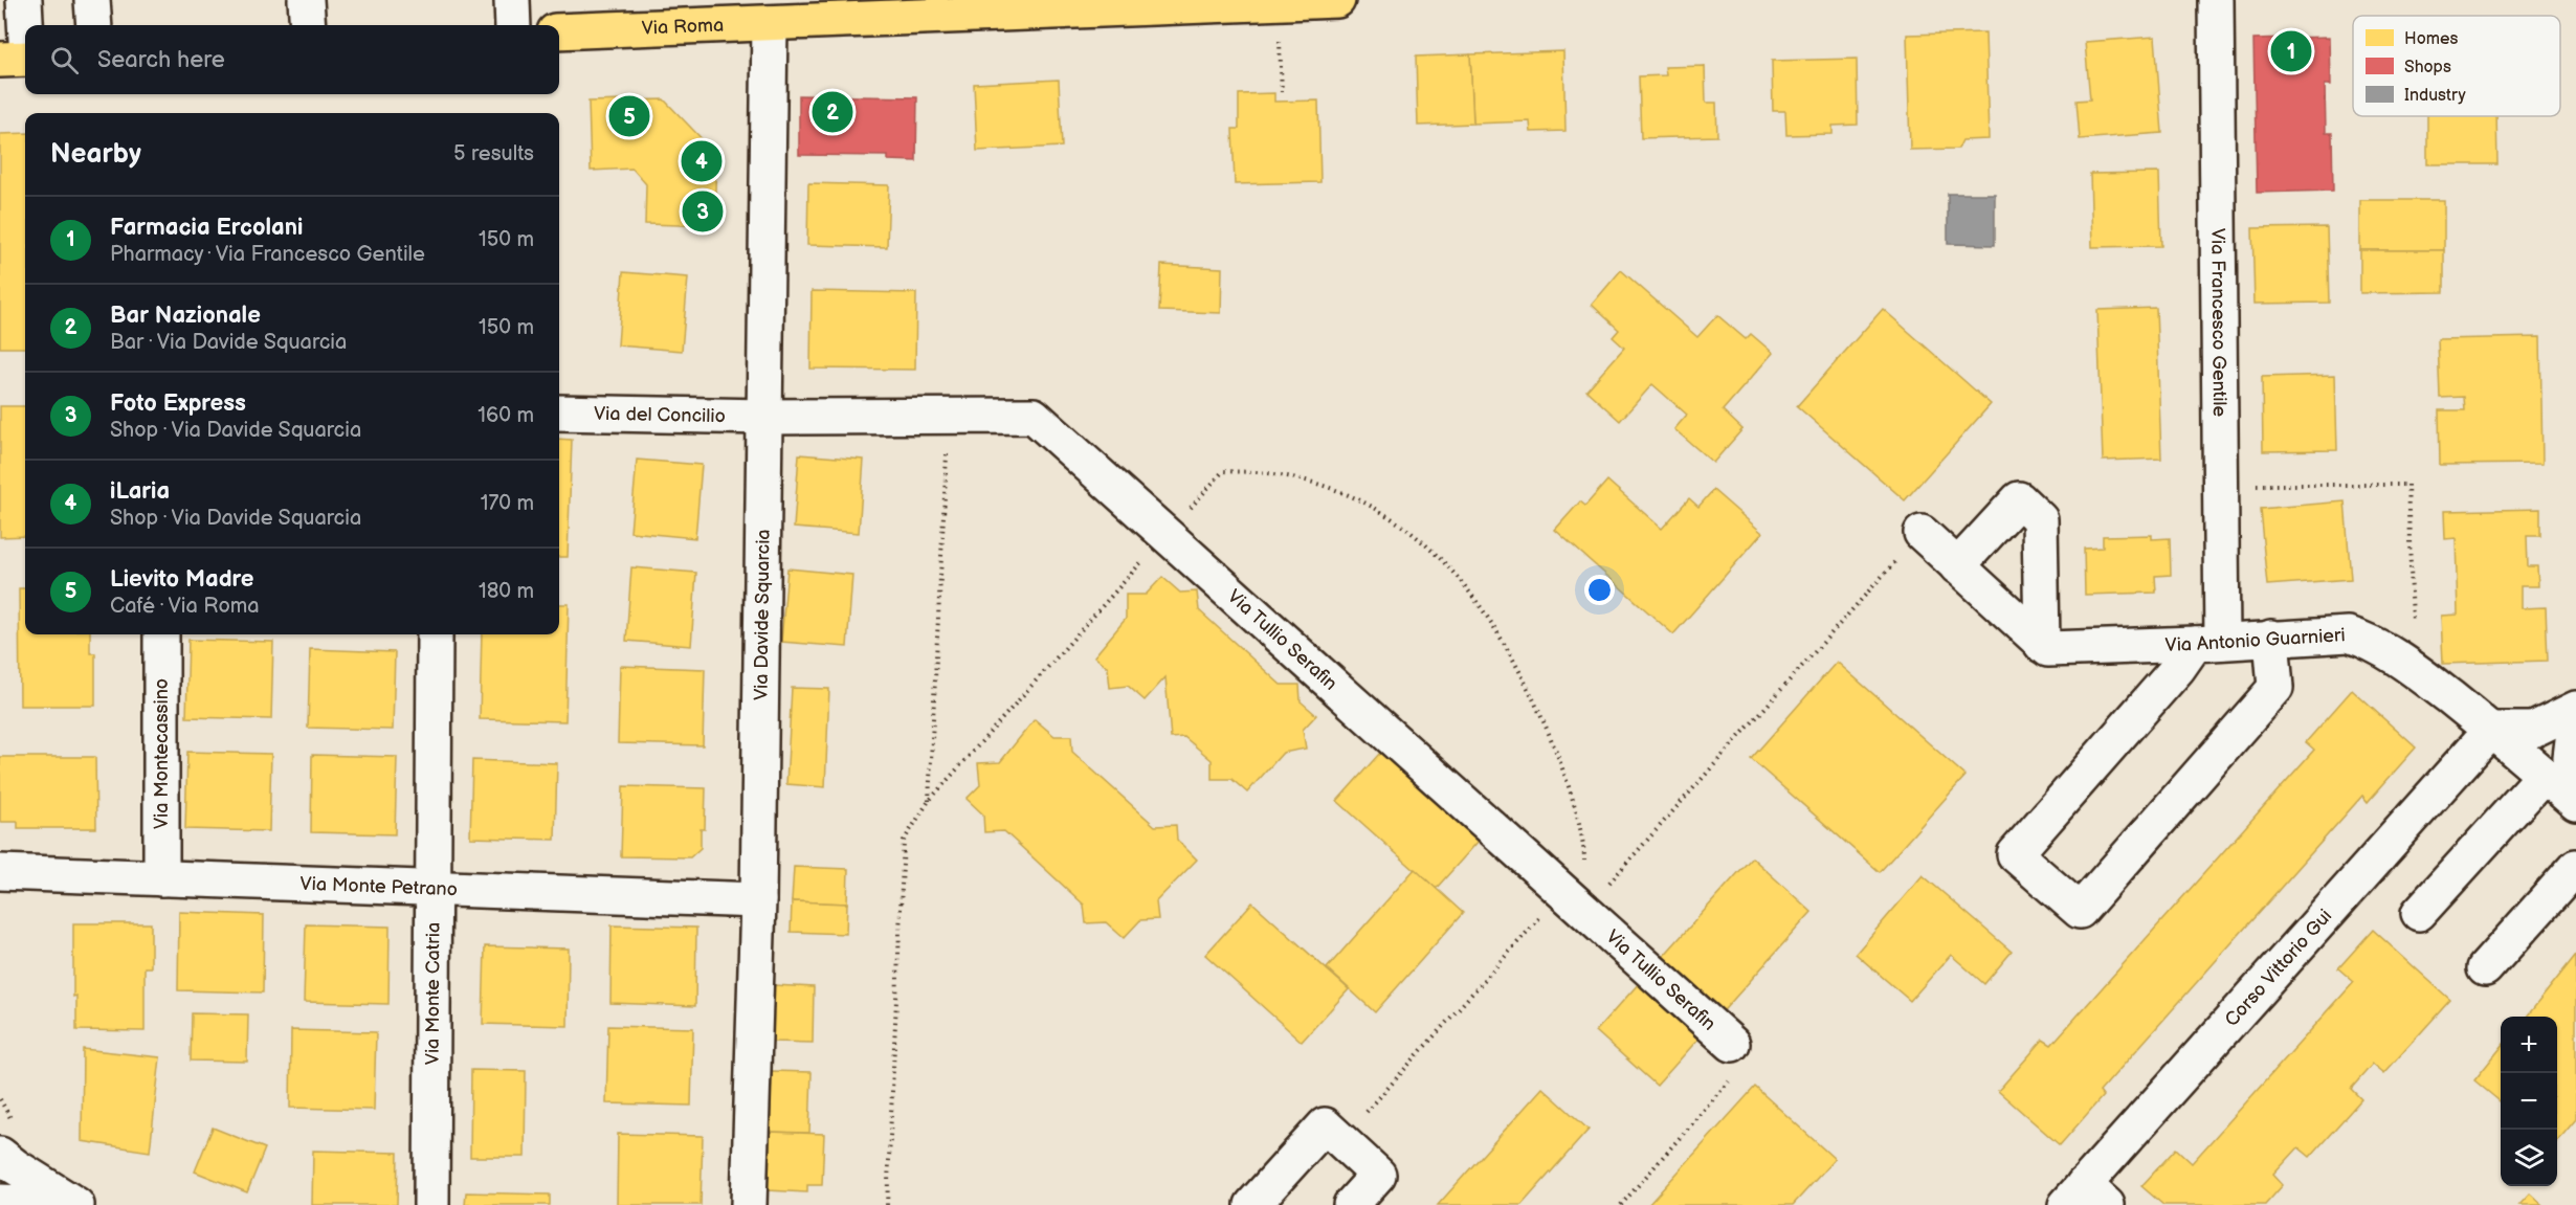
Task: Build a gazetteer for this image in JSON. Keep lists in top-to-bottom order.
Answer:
{
  "streets": {
    "main road": ["Via Roma"],
    "street": [
      "Via Francesco Gentile",
      "Via del Concilio",
      "Via Davide Squarcia",
      "Via Tullio Serafin",
      "Via Antonio Guarnieri",
      "Via Montecassino",
      "Via Monte Petrano",
      "Corso Vittorio Gui",
      "Via Monte Catria"
    ]
  },
  "crossings": [
    ["Via Roma", "Via Davide Squarcia"],
    ["Via Francesco Gentile", "Via Antonio Guarnieri"],
    ["Via del Concilio", "Via Davide Squarcia"],
    ["Via del Concilio", "Via Tullio Serafin"],
    ["Via Davide Squarcia", "Via Tullio Serafin"],
    ["Via Davide Squarcia", "Via Monte Petrano"],
    ["Via Antonio Guarnieri", "Corso Vittorio Gui"],
    ["Via Montecassino", "Via Monte Petrano"],
    ["Via Monte Petrano", "Via Monte Catria"]
  ],
  "legend": ["Homes", "Shops", "Industry"],
  "page": {
    "search": "Search here",
    "pins": [
      "1",
      "2",
      "5",
      "4",
      "3"
    ],
    "heading": ["Nearby", "5 results"],
    "list": [
      {
        "mark": "1",
        "name": "Farmacia Ercolani",
        "note": "Pharmacy · Via Francesco Gentile",
        "value": "150 m"
      },
      {
        "mark": "2",
        "name": "Bar Nazionale",
        "note": "Bar · Via Davide Squarcia",
        "value": "150 m"
      },
      {
        "mark": "3",
        "name": "Foto Express",
        "note": "Shop · Via Davide Squarcia",
        "value": "160 m"
      },
      {
        "mark": "4",
        "name": "iLaria",
        "note": "Shop · Via Davide Squarcia",
        "value": "170 m"
      },
      {
        "mark": "5",
        "name": "Lievito Madre",
        "note": "Café · Via Roma",
        "value": "180 m"
      }
    ],
    "map_buttons": ["+", "−"]
  }
}
